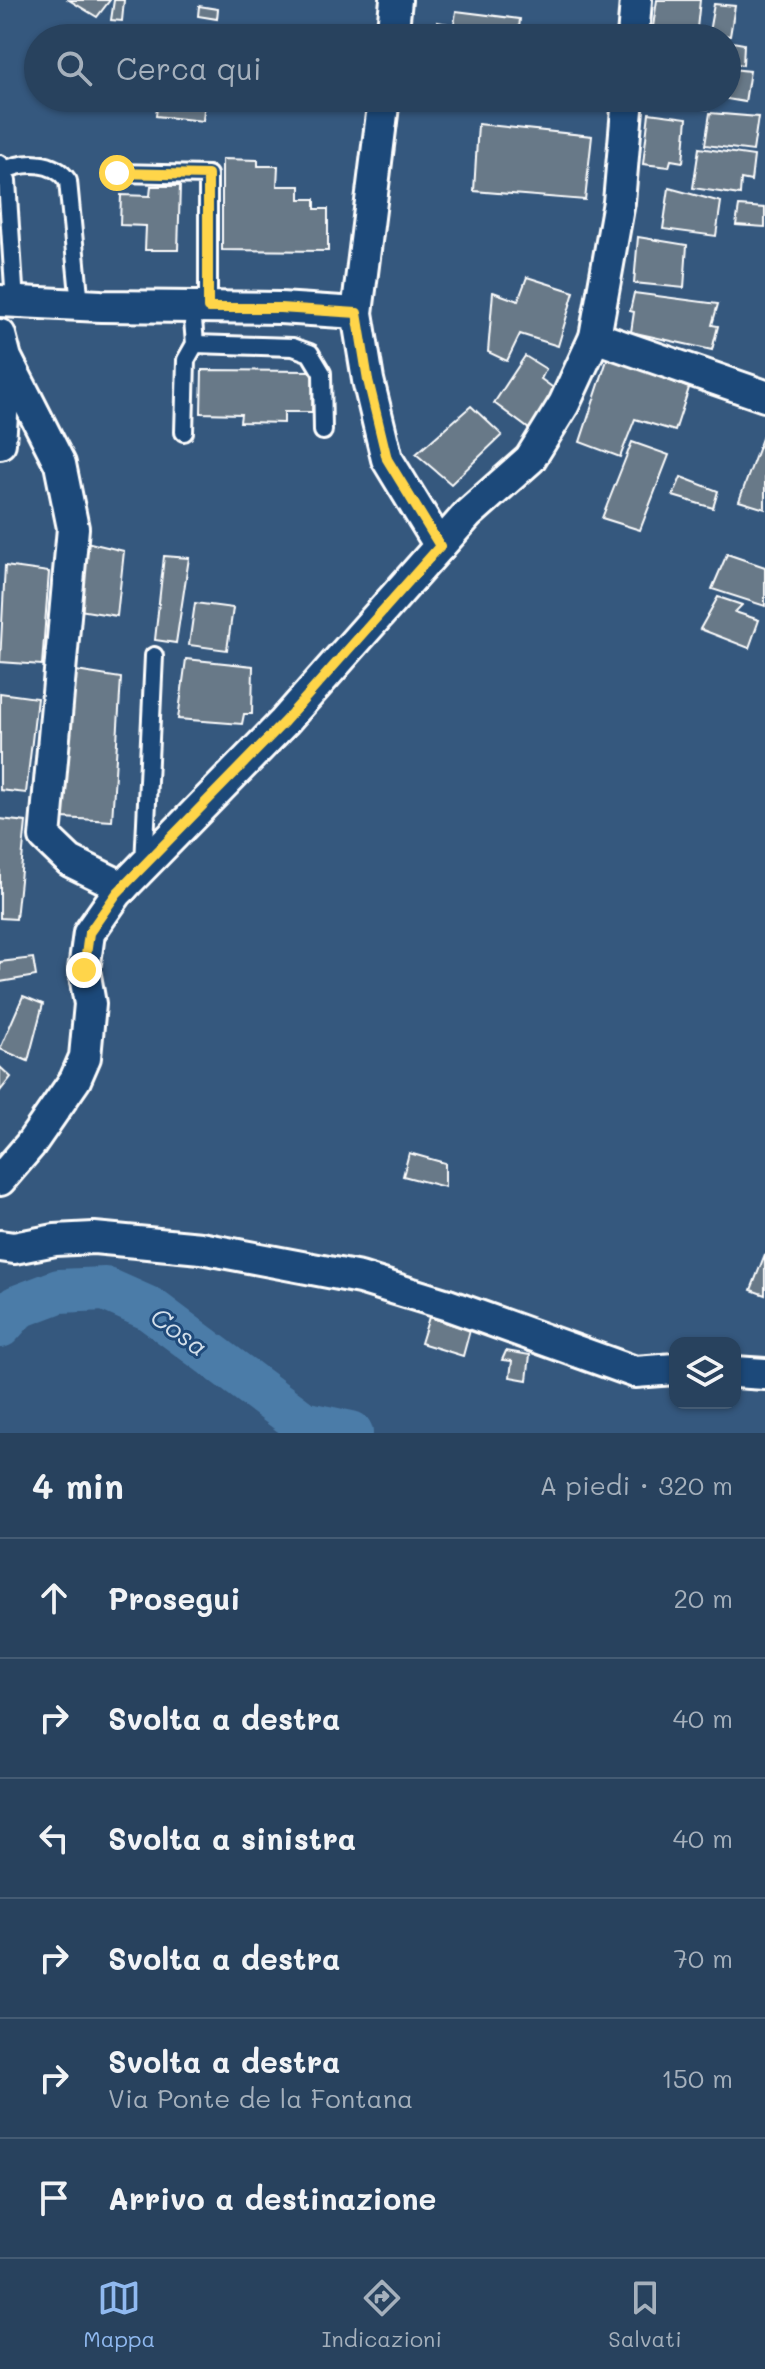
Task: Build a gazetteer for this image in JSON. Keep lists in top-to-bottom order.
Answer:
{
  "water": ["Cosa"],
  "page": {
    "search": "Cerca qui",
    "heading": ["4 min", "A piedi · 320 m"],
    "list": [
      ["Prosegui", "20 m"],
      ["Svolta a destra", "40 m"],
      ["Svolta a sinistra", "40 m"],
      ["Svolta a destra", "70 m"],
      ["Svolta a destra", "Via Ponte de la Fontana", "150 m"],
      "Arrivo a destinazione"
    ],
    "nav": ["Mappa", "Indicazioni", "Salvati"]
  }
}
